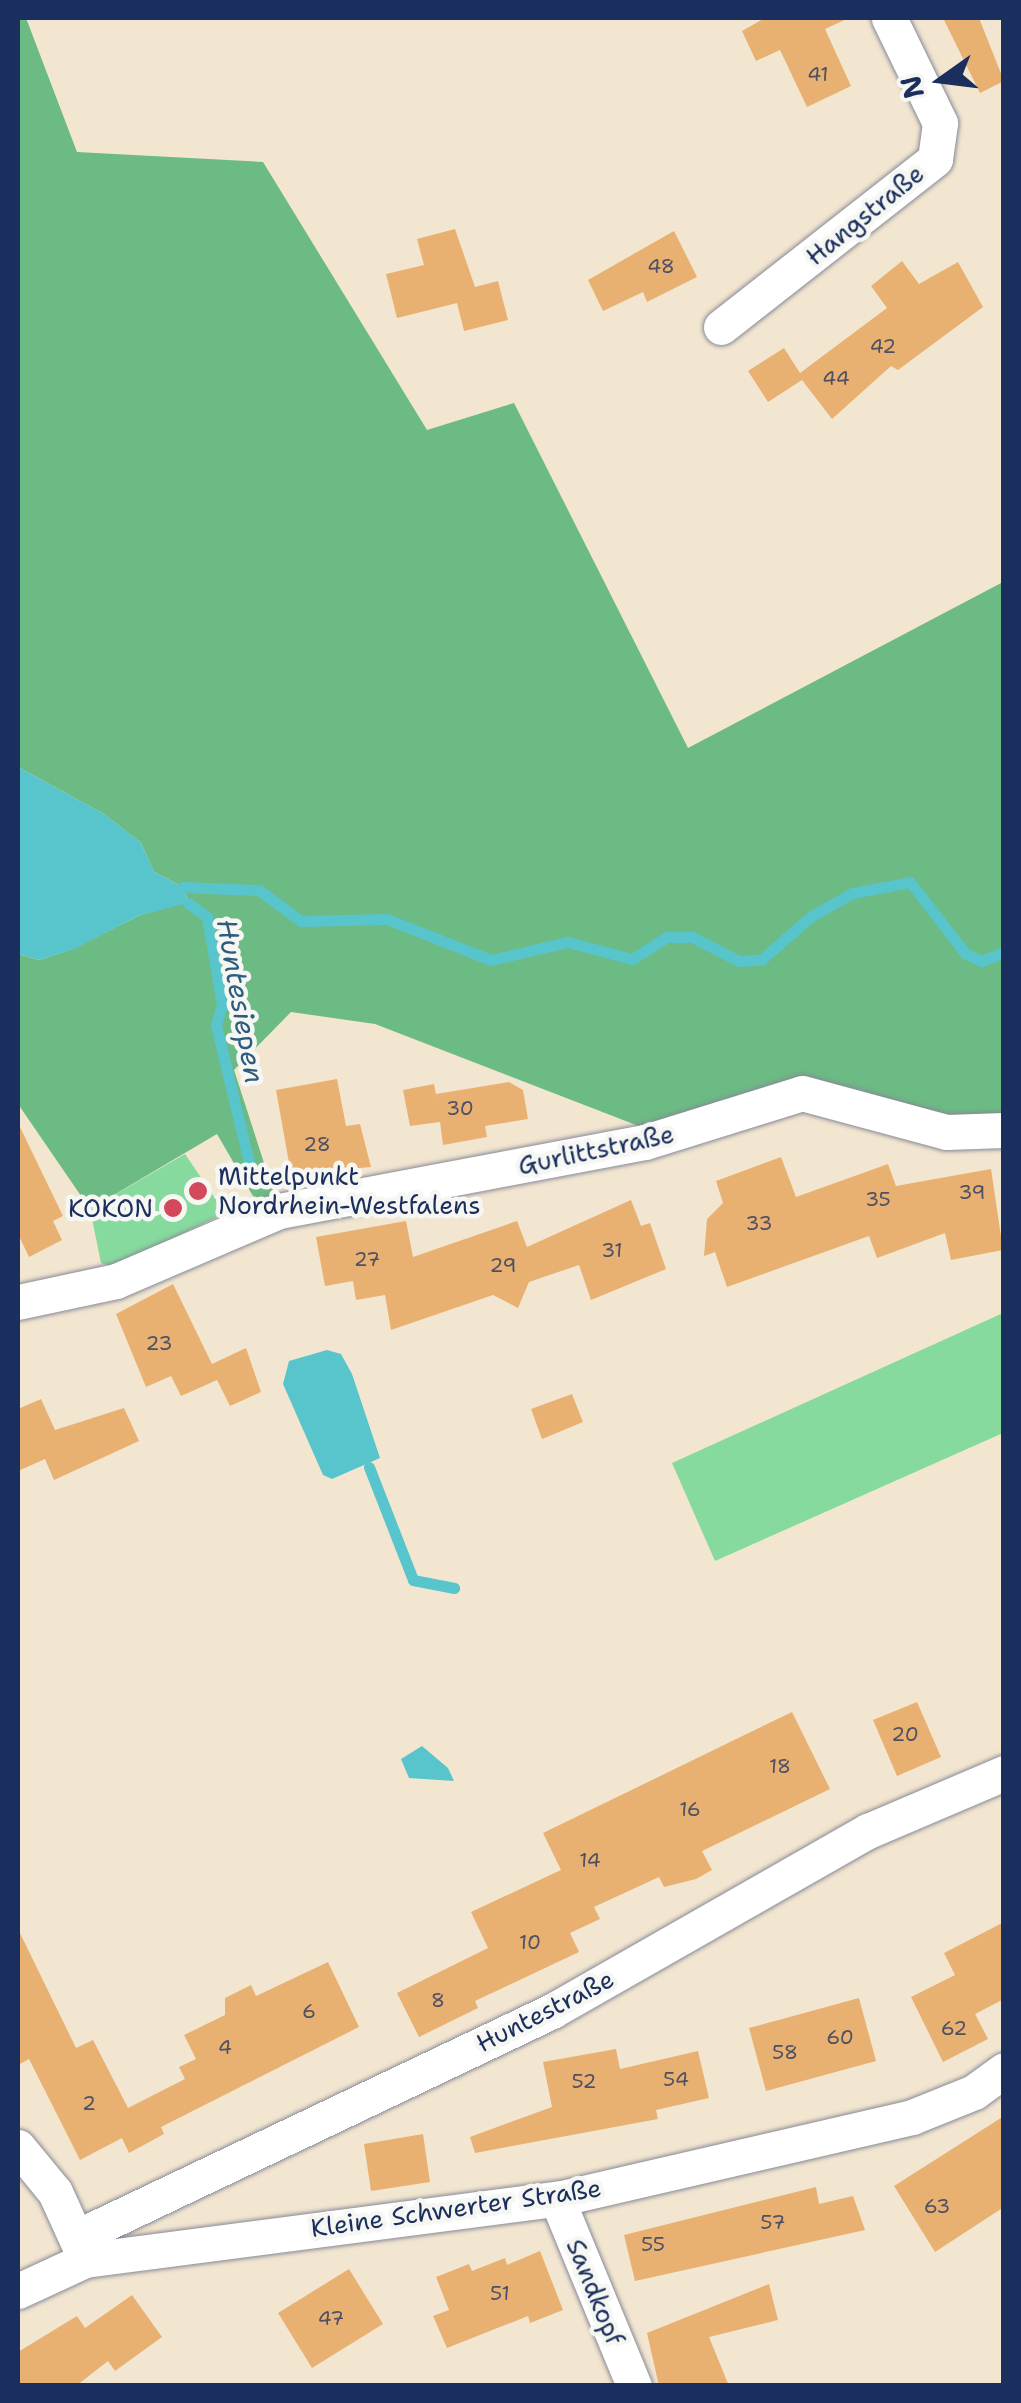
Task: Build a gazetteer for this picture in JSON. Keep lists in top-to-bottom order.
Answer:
{
  "streets": {
    "street": [
      "Hangstraße",
      "Gurlittstraße",
      "Huntestraße",
      "Kleine Schwerter Straße",
      "Sandkopf"
    ]
  },
  "crossings": [
    ["Huntestraße", "Kleine Schwerter Straße"],
    ["Kleine Schwerter Straße", "Sandkopf"]
  ],
  "water": ["Huntesiepen"],
  "places": ["Mittelpunkt Nordrhein-Westfalens", "KOKON"],
  "house_numbers": [
    "41",
    "48",
    "42",
    "44",
    "30",
    "28",
    "39",
    "35",
    "33",
    "31",
    "27",
    "29",
    "23",
    "20",
    "18",
    "16",
    "14",
    "10",
    "8",
    "6",
    "62",
    "60",
    "4",
    "58",
    "54",
    "52",
    "2",
    "63",
    "57",
    "55",
    "51",
    "47"
  ],
  "north": "left"
}
